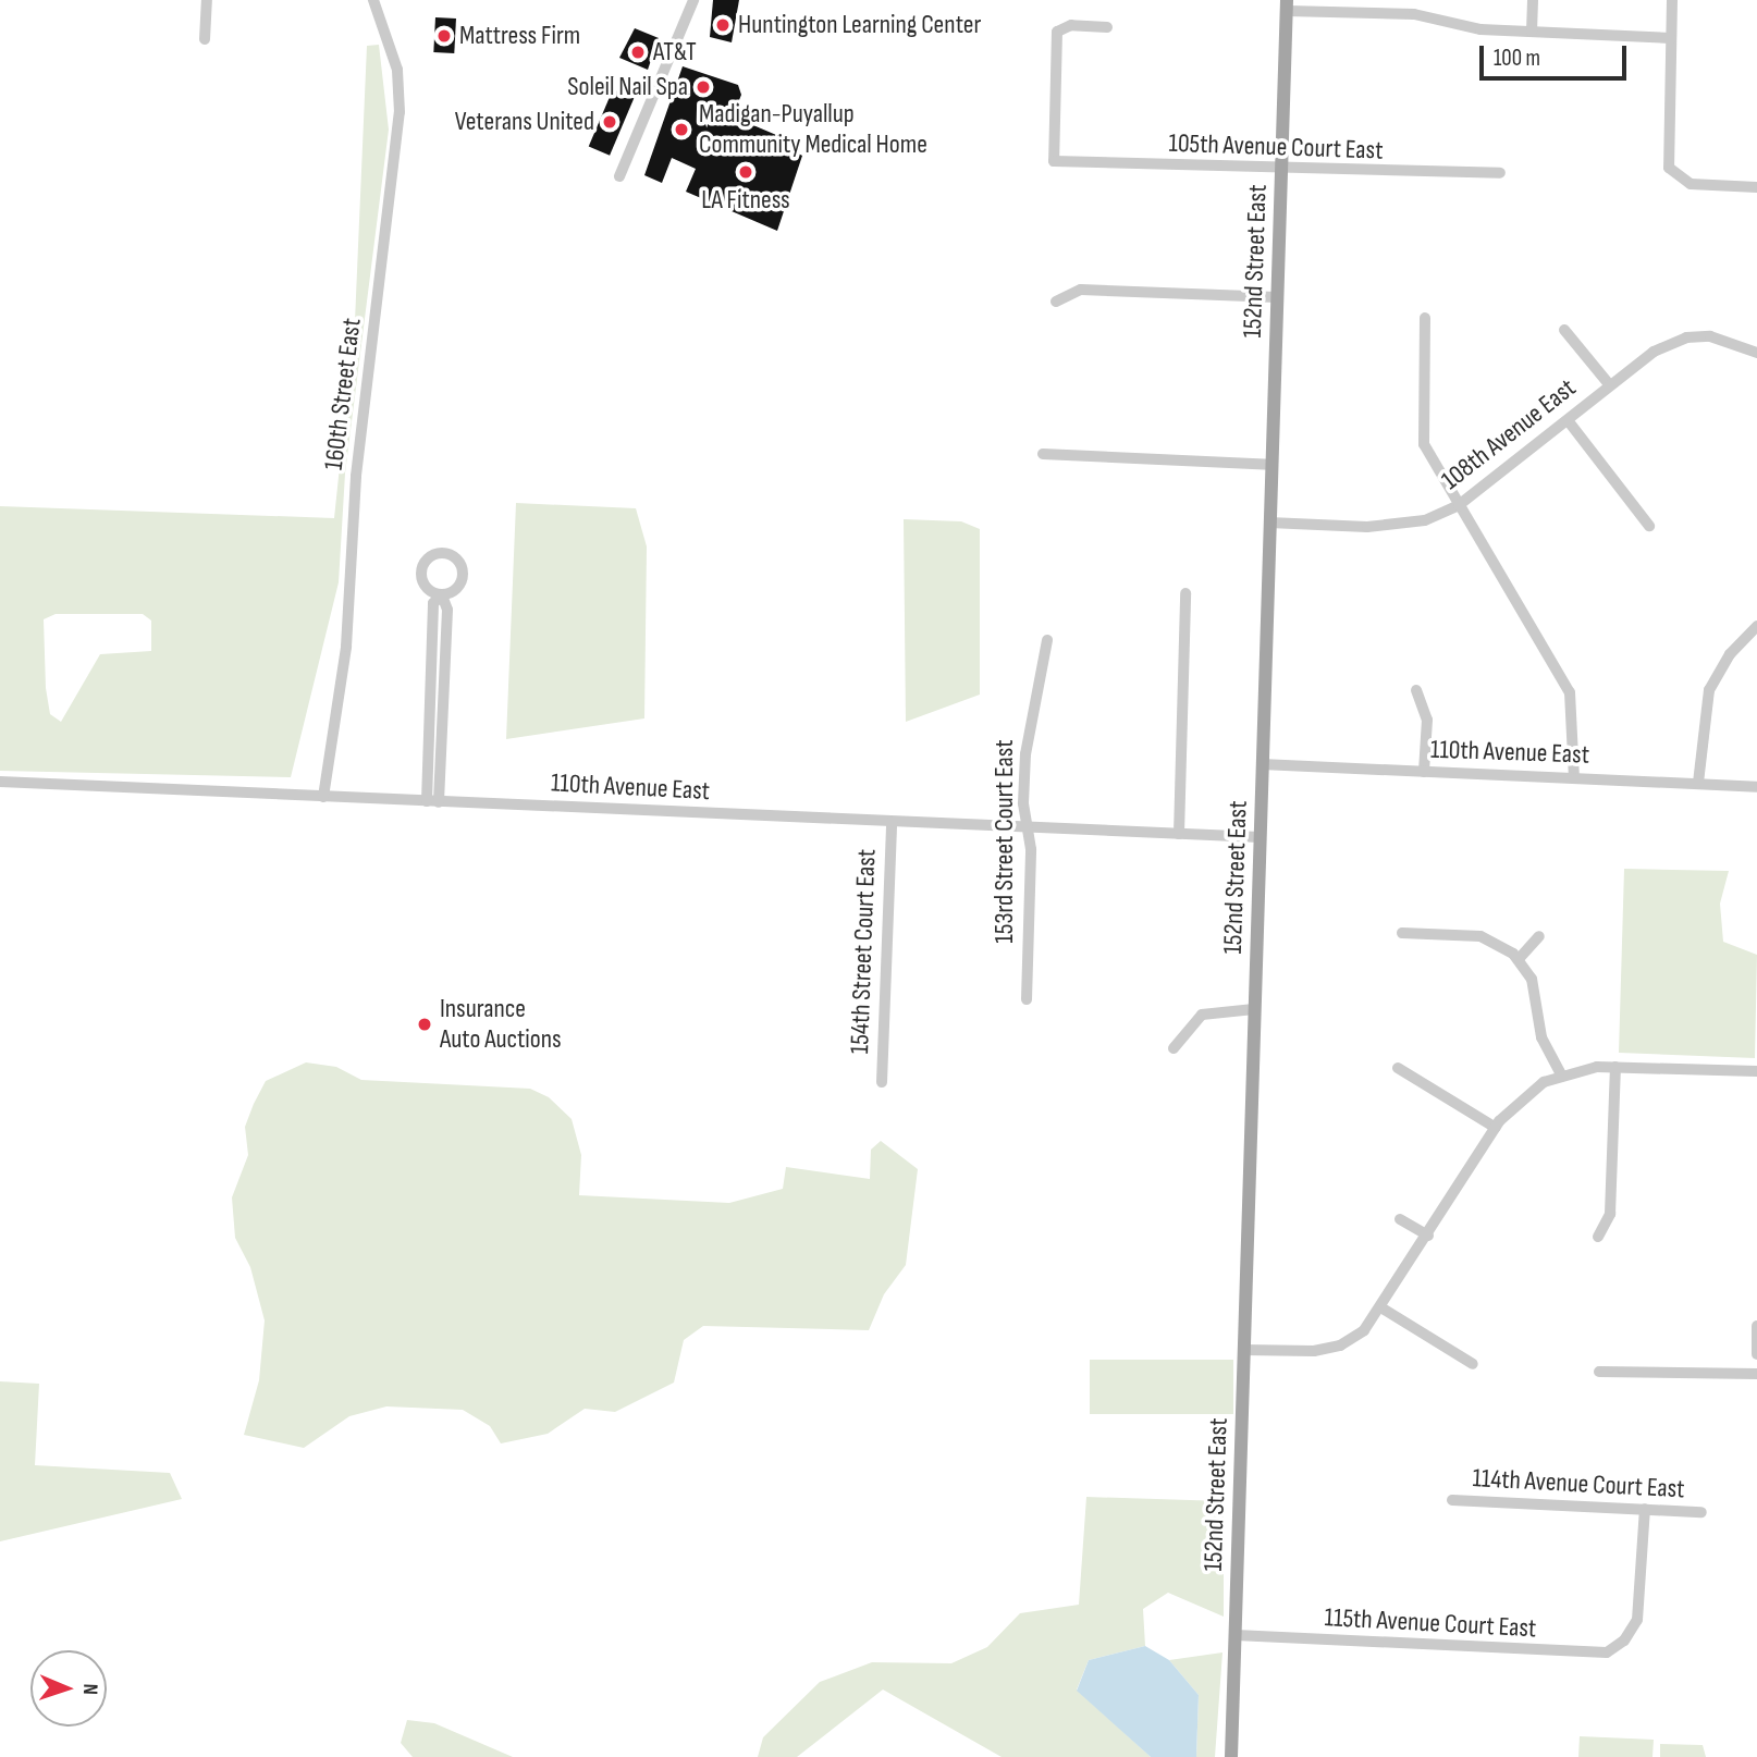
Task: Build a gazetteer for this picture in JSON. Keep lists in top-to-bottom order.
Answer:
{
  "streets": {
    "main road": ["152nd Street East"],
    "street": [
      "105th Avenue Court East",
      "160th Street East",
      "108th Avenue East",
      "110th Avenue East",
      "153rd Street Court East",
      "154th Street Court East",
      "114th Avenue Court East",
      "115th Avenue Court East"
    ]
  },
  "crossings": [
    ["105th Avenue Court East", "152nd Street East"],
    ["152nd Street East", "108th Avenue East"],
    ["152nd Street East", "110th Avenue East"],
    ["152nd Street East", "115th Avenue Court East"],
    ["160th Street East", "110th Avenue East"],
    ["110th Avenue East", "153rd Street Court East"],
    ["110th Avenue East", "154th Street Court East"],
    ["114th Avenue Court East", "115th Avenue Court East"]
  ],
  "places": [
    "Huntington Learning Center",
    "Mattress Firm",
    "AT&T",
    "Soleil Nail Spa",
    "Veterans United",
    "Madigan-Puyallup Community Medical Home",
    "LA Fitness",
    "Insurance Auto Auctions"
  ],
  "scale_bar": "100 m",
  "north": "right"
}
